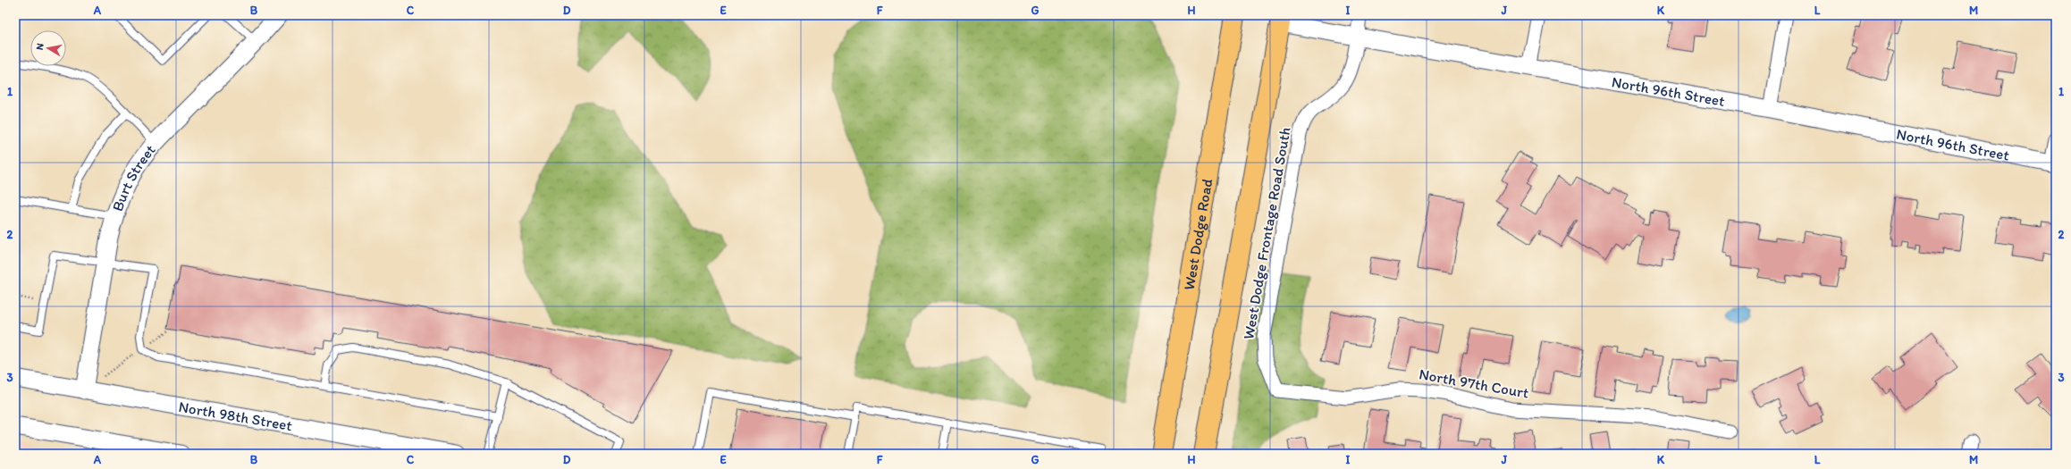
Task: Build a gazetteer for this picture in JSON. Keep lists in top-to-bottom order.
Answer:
{
  "streets": {
    "highway": ["West Dodge Road"],
    "street": [
      "North 96th Street",
      "Burt Street",
      "West Dodge Frontage Road South",
      "North 97th Court",
      "North 98th Street"
    ]
  },
  "crossings": [
    ["North 96th Street", "West Dodge Frontage Road South"],
    ["Burt Street", "North 98th Street"],
    ["West Dodge Frontage Road South", "North 97th Court"]
  ],
  "north": "left",
  "grid": {
    "columns": [
      "A",
      "B",
      "C",
      "D",
      "E",
      "F",
      "G",
      "H",
      "I",
      "J",
      "K",
      "L",
      "M"
    ],
    "rows": ["1", "2", "3"]
  }
}
